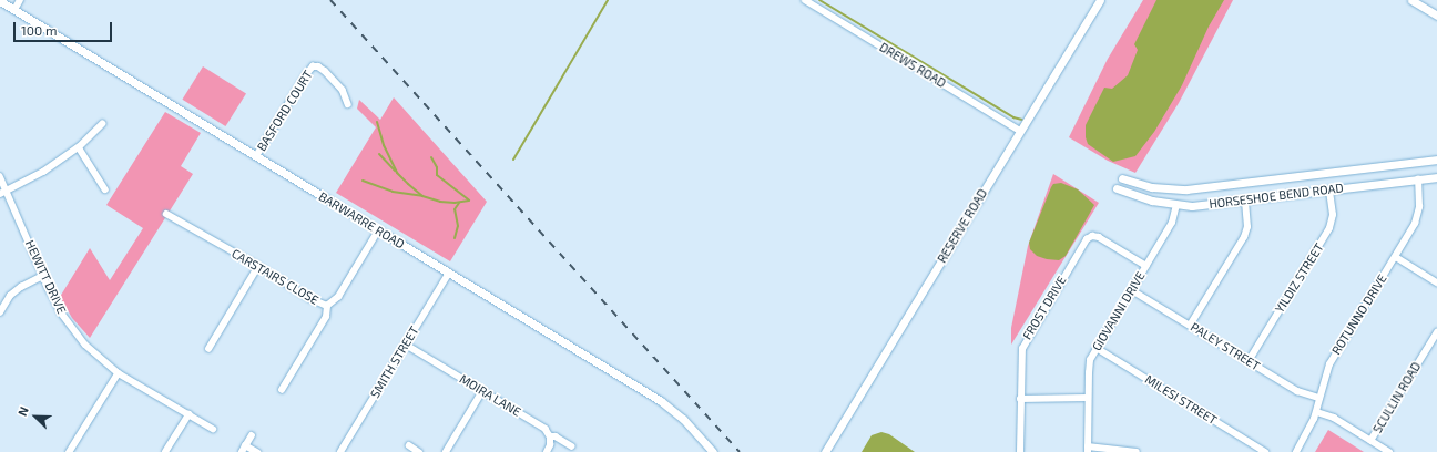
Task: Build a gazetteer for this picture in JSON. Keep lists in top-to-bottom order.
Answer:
{
  "streets": {
    "street": [
      "DREWS ROAD",
      "BASFORD COURT",
      "HORSESHOE BEND ROAD",
      "BARWARRE ROAD",
      "RESERVE ROAD",
      "HEWITT DRIVE",
      "CARSTAIRS CLOSE",
      "YILDIZ STREET",
      "FROST DRIVE",
      "GIOVANNI DRIVE",
      "ROTUNNO DRIVE",
      "PALEY STREET",
      "SMITH STREET",
      "MOIRA LANE",
      "SCULLIN ROAD",
      "MILESI STREET"
    ]
  },
  "crossings": [
    ["DREWS ROAD", "RESERVE ROAD"],
    ["BASFORD COURT", "BARWARRE ROAD"],
    ["HORSESHOE BEND ROAD", "YILDIZ STREET"],
    ["HORSESHOE BEND ROAD", "GIOVANNI DRIVE"],
    ["HORSESHOE BEND ROAD", "ROTUNNO DRIVE"],
    ["BARWARRE ROAD", "CARSTAIRS CLOSE"],
    ["BARWARRE ROAD", "SMITH STREET"],
    ["YILDIZ STREET", "PALEY STREET"],
    ["FROST DRIVE", "GIOVANNI DRIVE"],
    ["GIOVANNI DRIVE", "PALEY STREET"],
    ["GIOVANNI DRIVE", "MILESI STREET"],
    ["ROTUNNO DRIVE", "PALEY STREET"],
    ["SMITH STREET", "MOIRA LANE"]
  ],
  "scale_bar": "100 m",
  "north": "top left"
}
